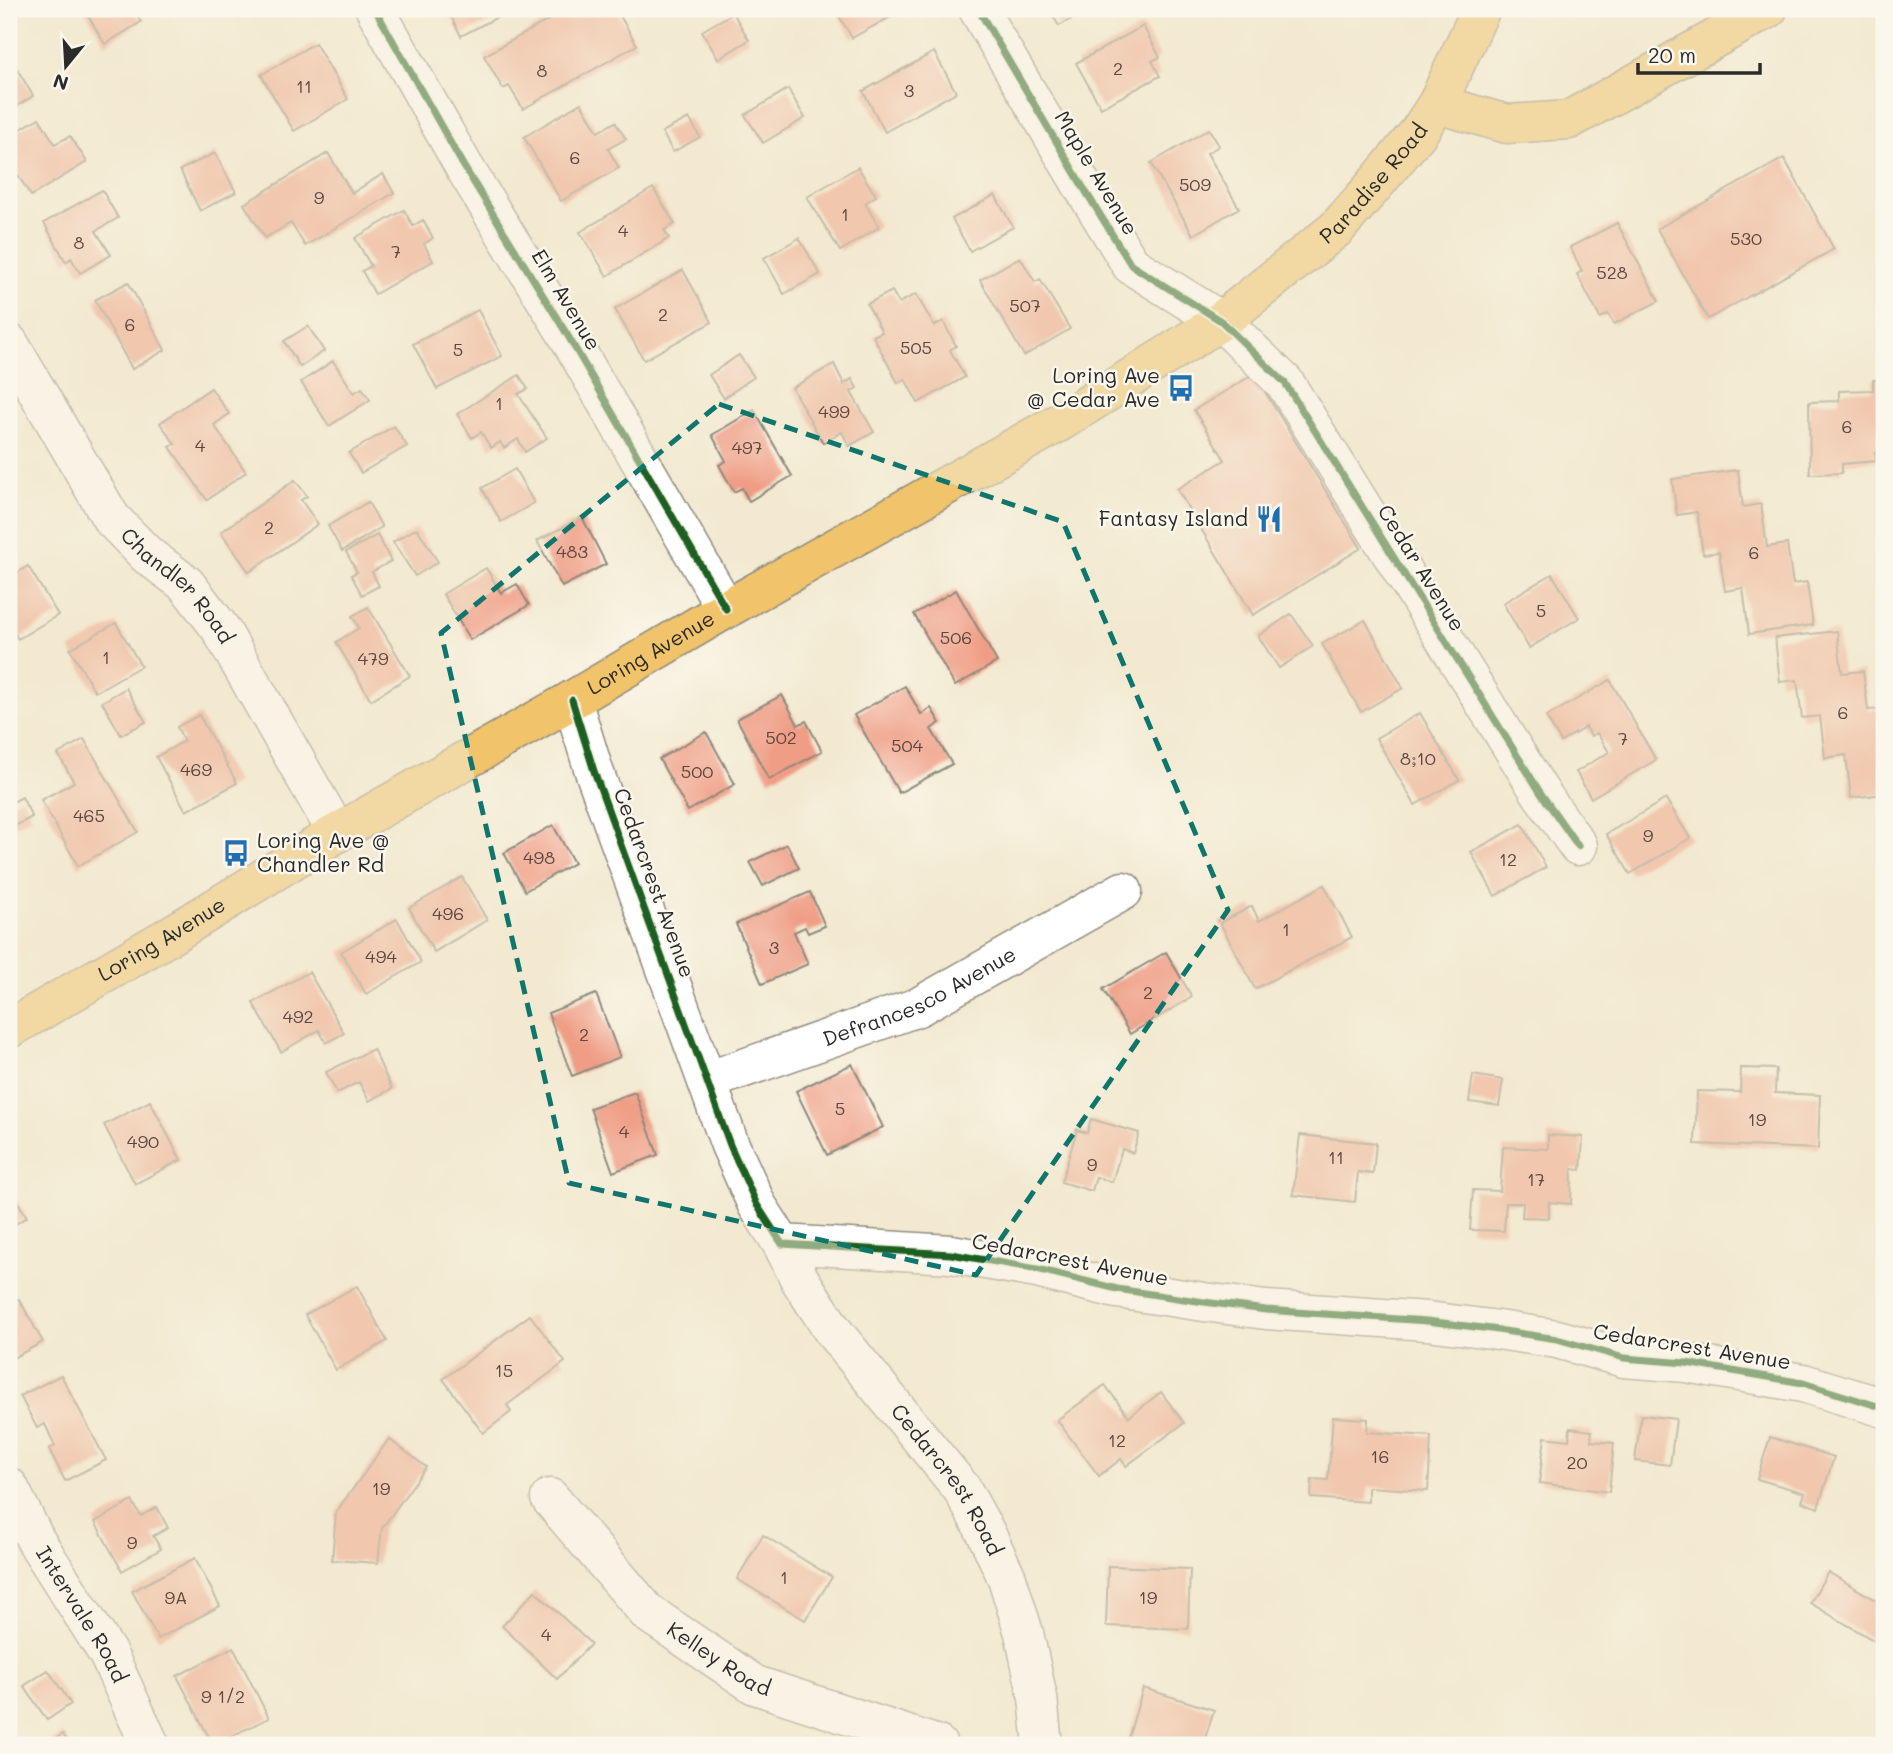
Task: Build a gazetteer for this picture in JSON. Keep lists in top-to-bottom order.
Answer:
{
  "streets": {
    "main road": ["Paradise Road", "Loring Avenue"],
    "street": [
      "Maple Avenue",
      "Elm Avenue",
      "Cedar Avenue",
      "Chandler Road",
      "Cedarcrest Avenue",
      "Defrancesco Avenue",
      "Cedarcrest Road",
      "Intervale Road",
      "Kelley Road"
    ]
  },
  "crossings": [
    ["Maple Avenue", "Paradise Road"],
    ["Maple Avenue", "Cedar Avenue"],
    ["Maple Avenue", "Loring Avenue"],
    ["Paradise Road", "Cedar Avenue"],
    ["Paradise Road", "Loring Avenue"],
    ["Elm Avenue", "Loring Avenue"],
    ["Cedar Avenue", "Loring Avenue"],
    ["Chandler Road", "Loring Avenue"],
    ["Loring Avenue", "Cedarcrest Avenue"],
    ["Cedarcrest Avenue", "Defrancesco Avenue"],
    ["Cedarcrest Avenue", "Cedarcrest Road"]
  ],
  "places": {
    "bus stop": ["Loring Ave @ Cedar Ave", "Loring Ave @ Chandler Rd"],
    "restaurant": ["Fantasy Island"]
  },
  "house_numbers": [
    "2",
    "8",
    "11",
    "3",
    "6",
    "509",
    "9",
    "1",
    "4",
    "530",
    "8",
    "7",
    "528",
    "507",
    "2",
    "6",
    "505",
    "5",
    "1",
    "499",
    "6",
    "4",
    "497",
    "2",
    "483",
    "6",
    "5",
    "506",
    "1",
    "479",
    "6",
    "502",
    "7",
    "504",
    "8;10",
    "469",
    "500",
    "465",
    "9",
    "498",
    "12",
    "496",
    "1",
    "3",
    "494",
    "2",
    "492",
    "2",
    "5",
    "19",
    "4",
    "490",
    "11",
    "9",
    "17",
    "15",
    "12",
    "16",
    "20",
    "19",
    "9",
    "1",
    "9A",
    "19",
    "4",
    "9 1/2"
  ],
  "scale_bar": "20 m",
  "north": "bottom"
}
